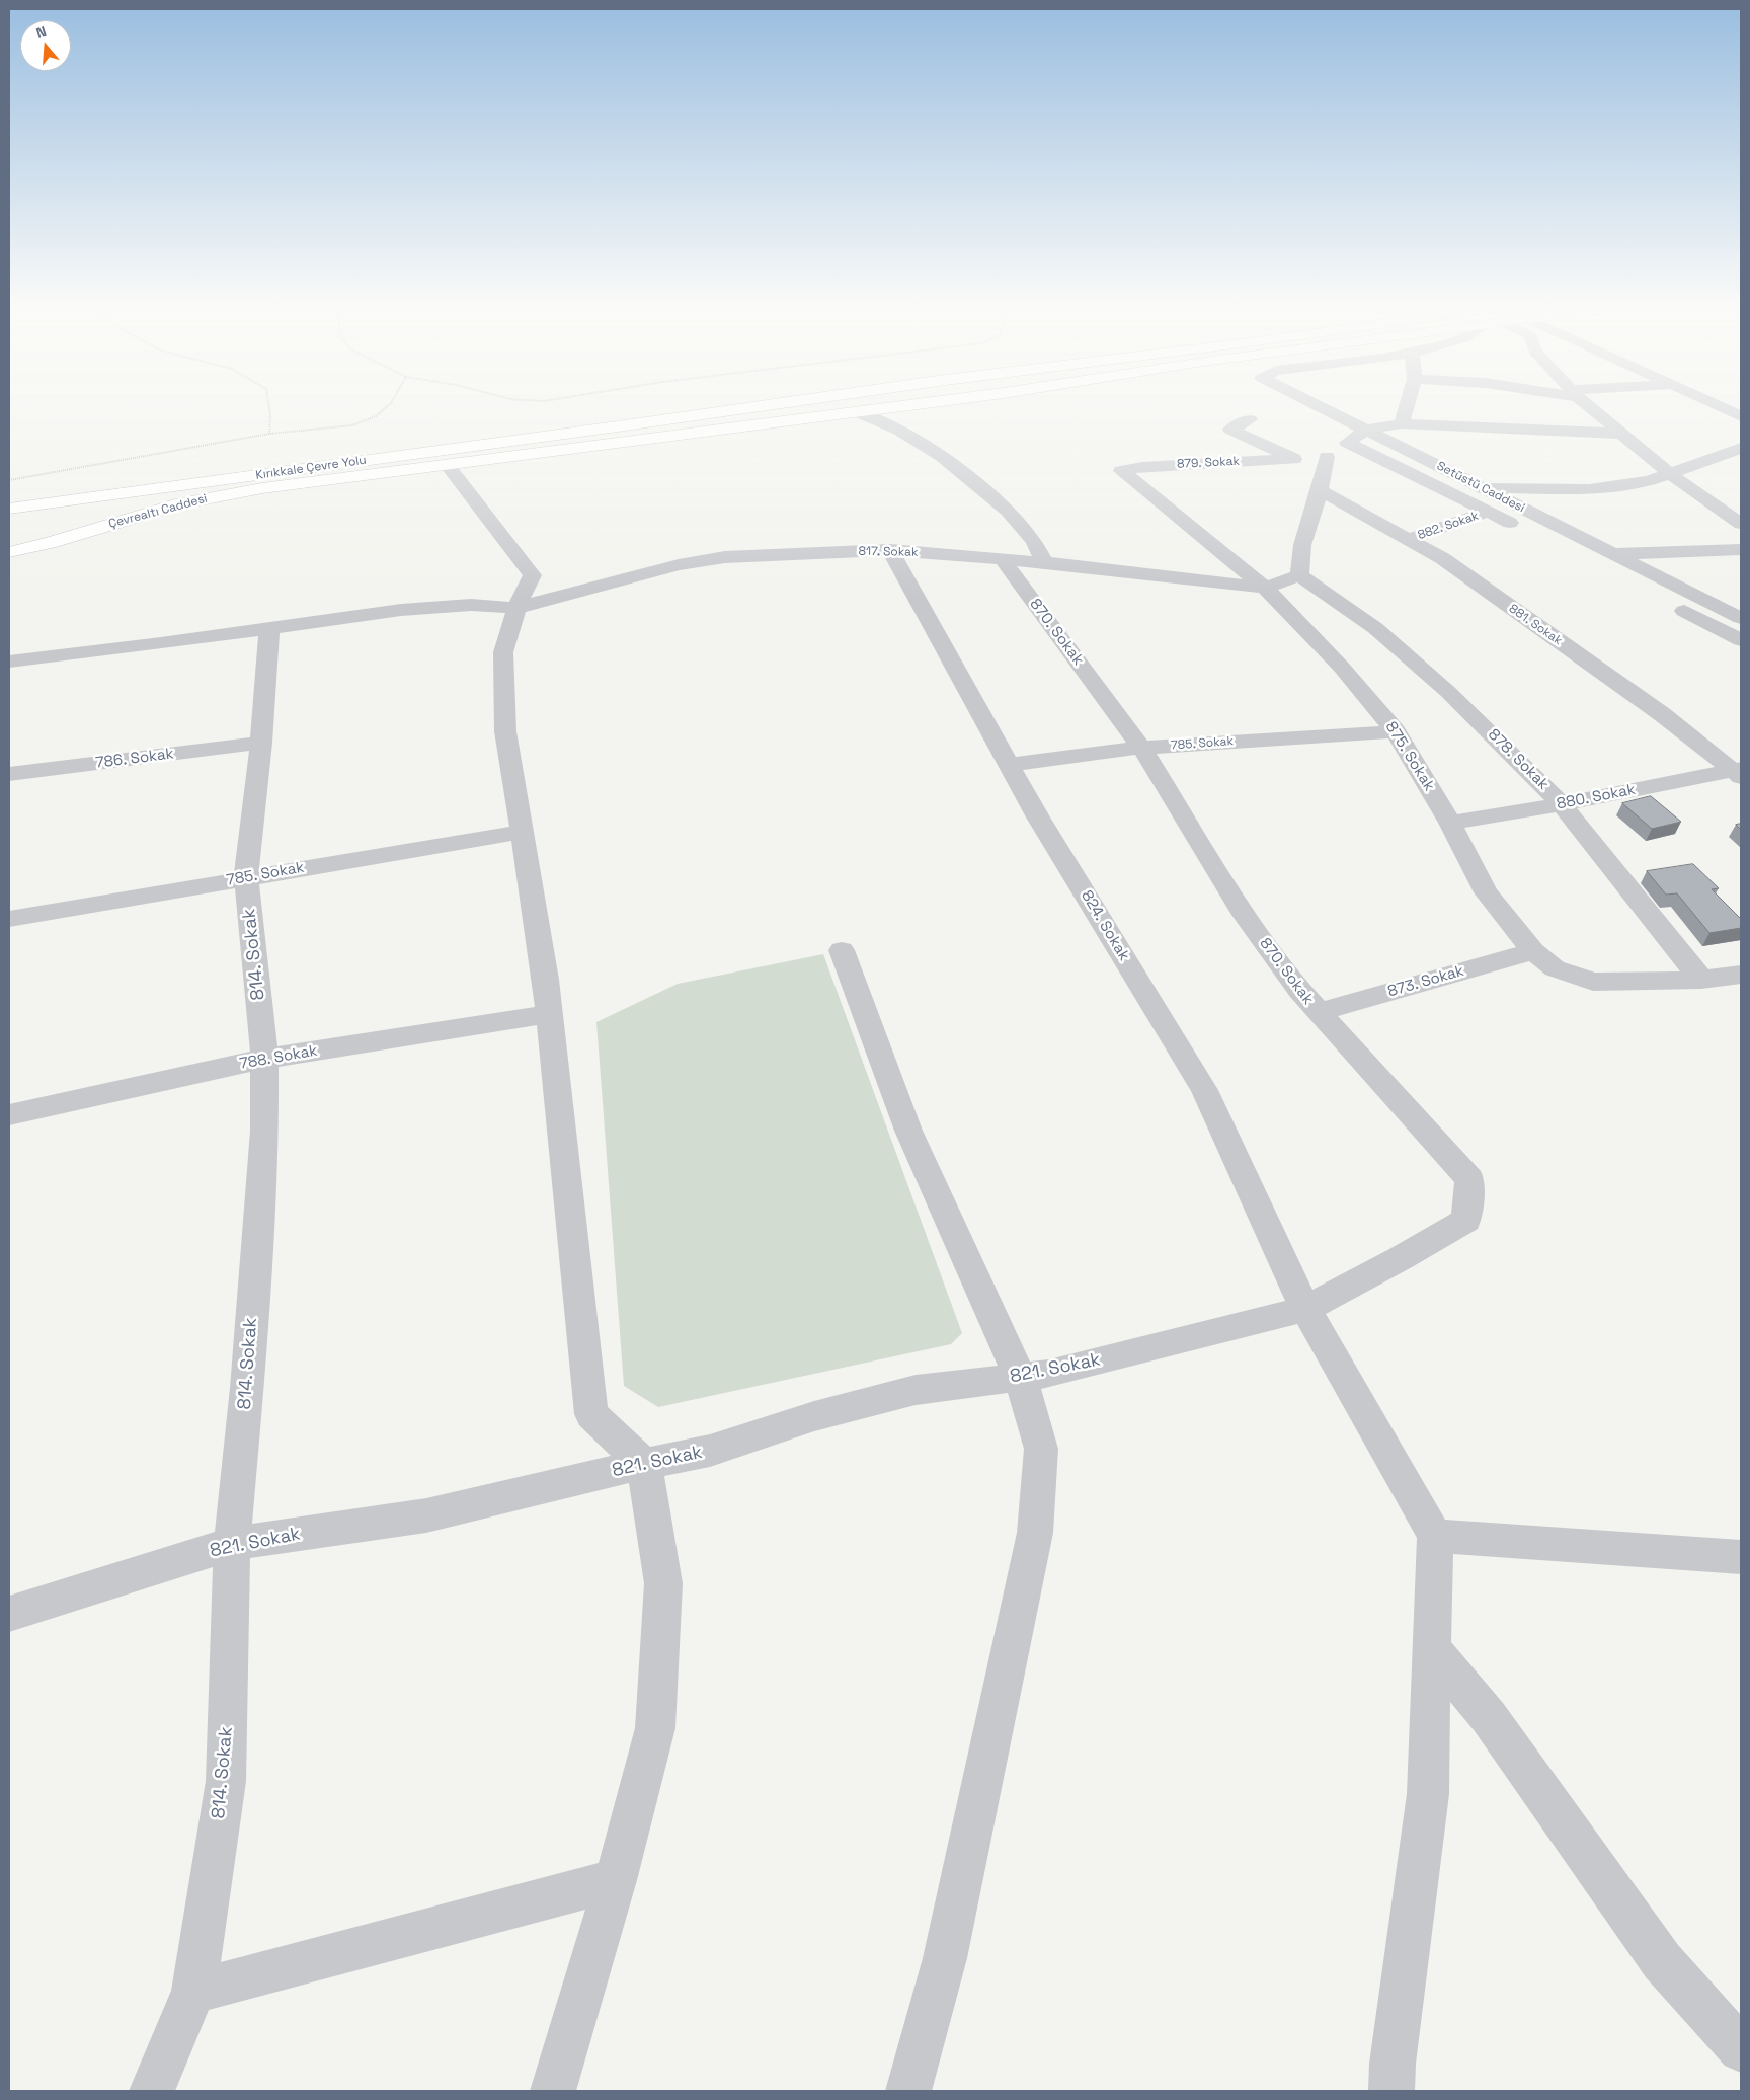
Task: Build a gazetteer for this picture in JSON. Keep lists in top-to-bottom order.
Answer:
{
  "streets": {
    "main road": ["Kırıkkale Çevre Yolu", "Çevrealtı Caddesi"],
    "street": [
      "879. Sokak",
      "Setüstü Caddesi",
      "882. Sokak",
      "817. Sokak",
      "881. Sokak",
      "870. Sokak",
      "785. Sokak",
      "875. Sokak",
      "786. Sokak",
      "878. Sokak",
      "880. Sokak",
      "824. Sokak",
      "814. Sokak",
      "873. Sokak",
      "788. Sokak",
      "821. Sokak"
    ]
  },
  "crossings": [
    ["879. Sokak", "875. Sokak"],
    ["882. Sokak", "881. Sokak"],
    ["817. Sokak", "870. Sokak"],
    ["817. Sokak", "875. Sokak"],
    ["817. Sokak", "824. Sokak"],
    ["817. Sokak", "814. Sokak"],
    ["881. Sokak", "880. Sokak"],
    ["870. Sokak", "785. Sokak"],
    ["870. Sokak", "824. Sokak"],
    ["870. Sokak", "873. Sokak"],
    ["870. Sokak", "821. Sokak"],
    ["785. Sokak", "875. Sokak"],
    ["785. Sokak", "824. Sokak"],
    ["785. Sokak", "814. Sokak"],
    ["875. Sokak", "878. Sokak"],
    ["875. Sokak", "880. Sokak"],
    ["875. Sokak", "873. Sokak"],
    ["786. Sokak", "814. Sokak"],
    ["878. Sokak", "880. Sokak"],
    ["824. Sokak", "821. Sokak"],
    ["814. Sokak", "788. Sokak"],
    ["814. Sokak", "821. Sokak"]
  ],
  "north": "top"
}
